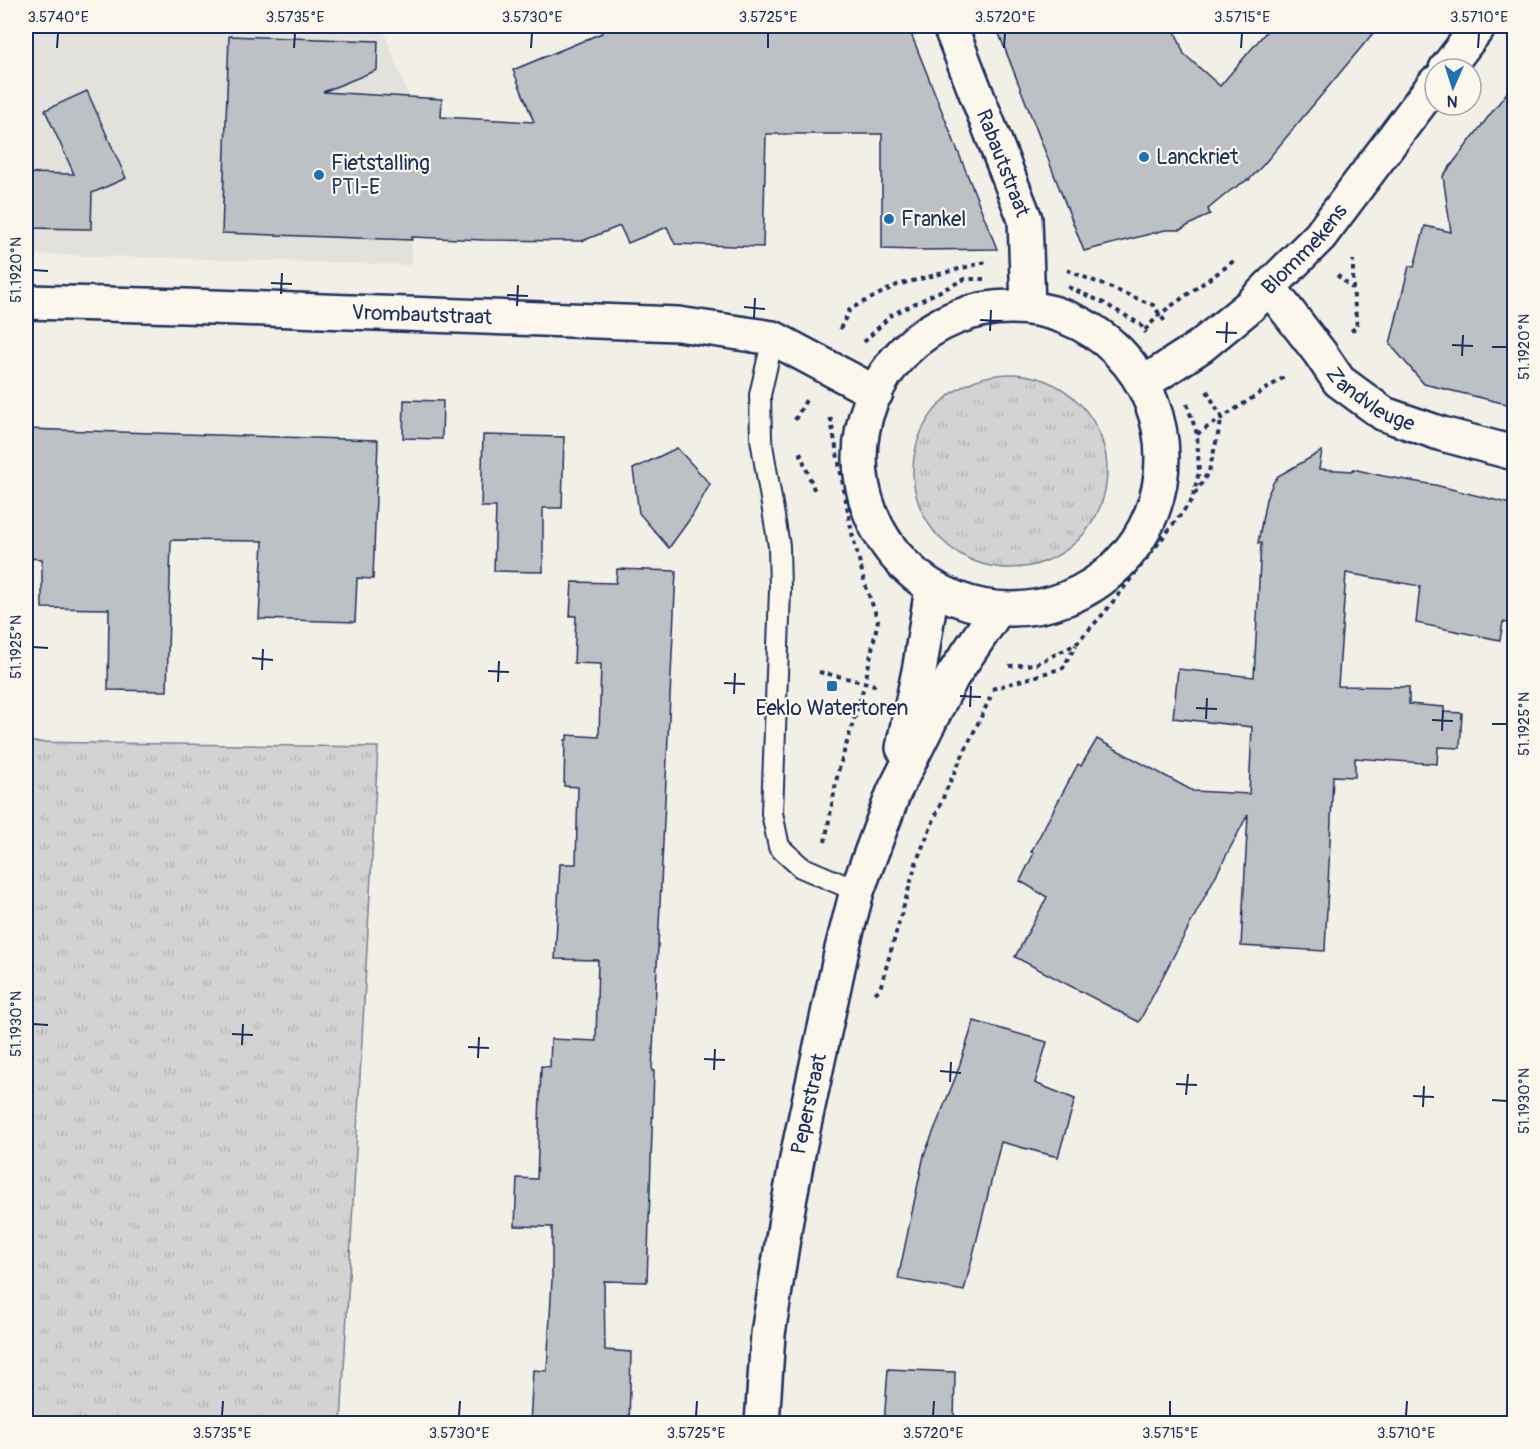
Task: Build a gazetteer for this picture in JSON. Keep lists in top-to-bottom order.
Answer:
{
  "streets": {
    "main road": [
      "Rabautstraat",
      "Blommekens",
      "Vrombautstraat",
      "Zandvleuge",
      "Peperstraat"
    ]
  },
  "crossings": [
    ["Blommekens", "Zandvleuge"]
  ],
  "places": {
    "other": ["Lanckriet", "Fietstalling PTI-E", "Frankel"],
    "transit": ["Eeklo Watertoren"]
  },
  "north": "bottom",
  "coordinates": [
    "3.5740°E",
    "3.5735°E",
    "3.5730°E",
    "3.5725°E",
    "3.5720°E",
    "3.5715°E",
    "3.5710°E",
    "51.1920°N",
    "51.1925°N",
    "51.1930°N"
  ]
}
